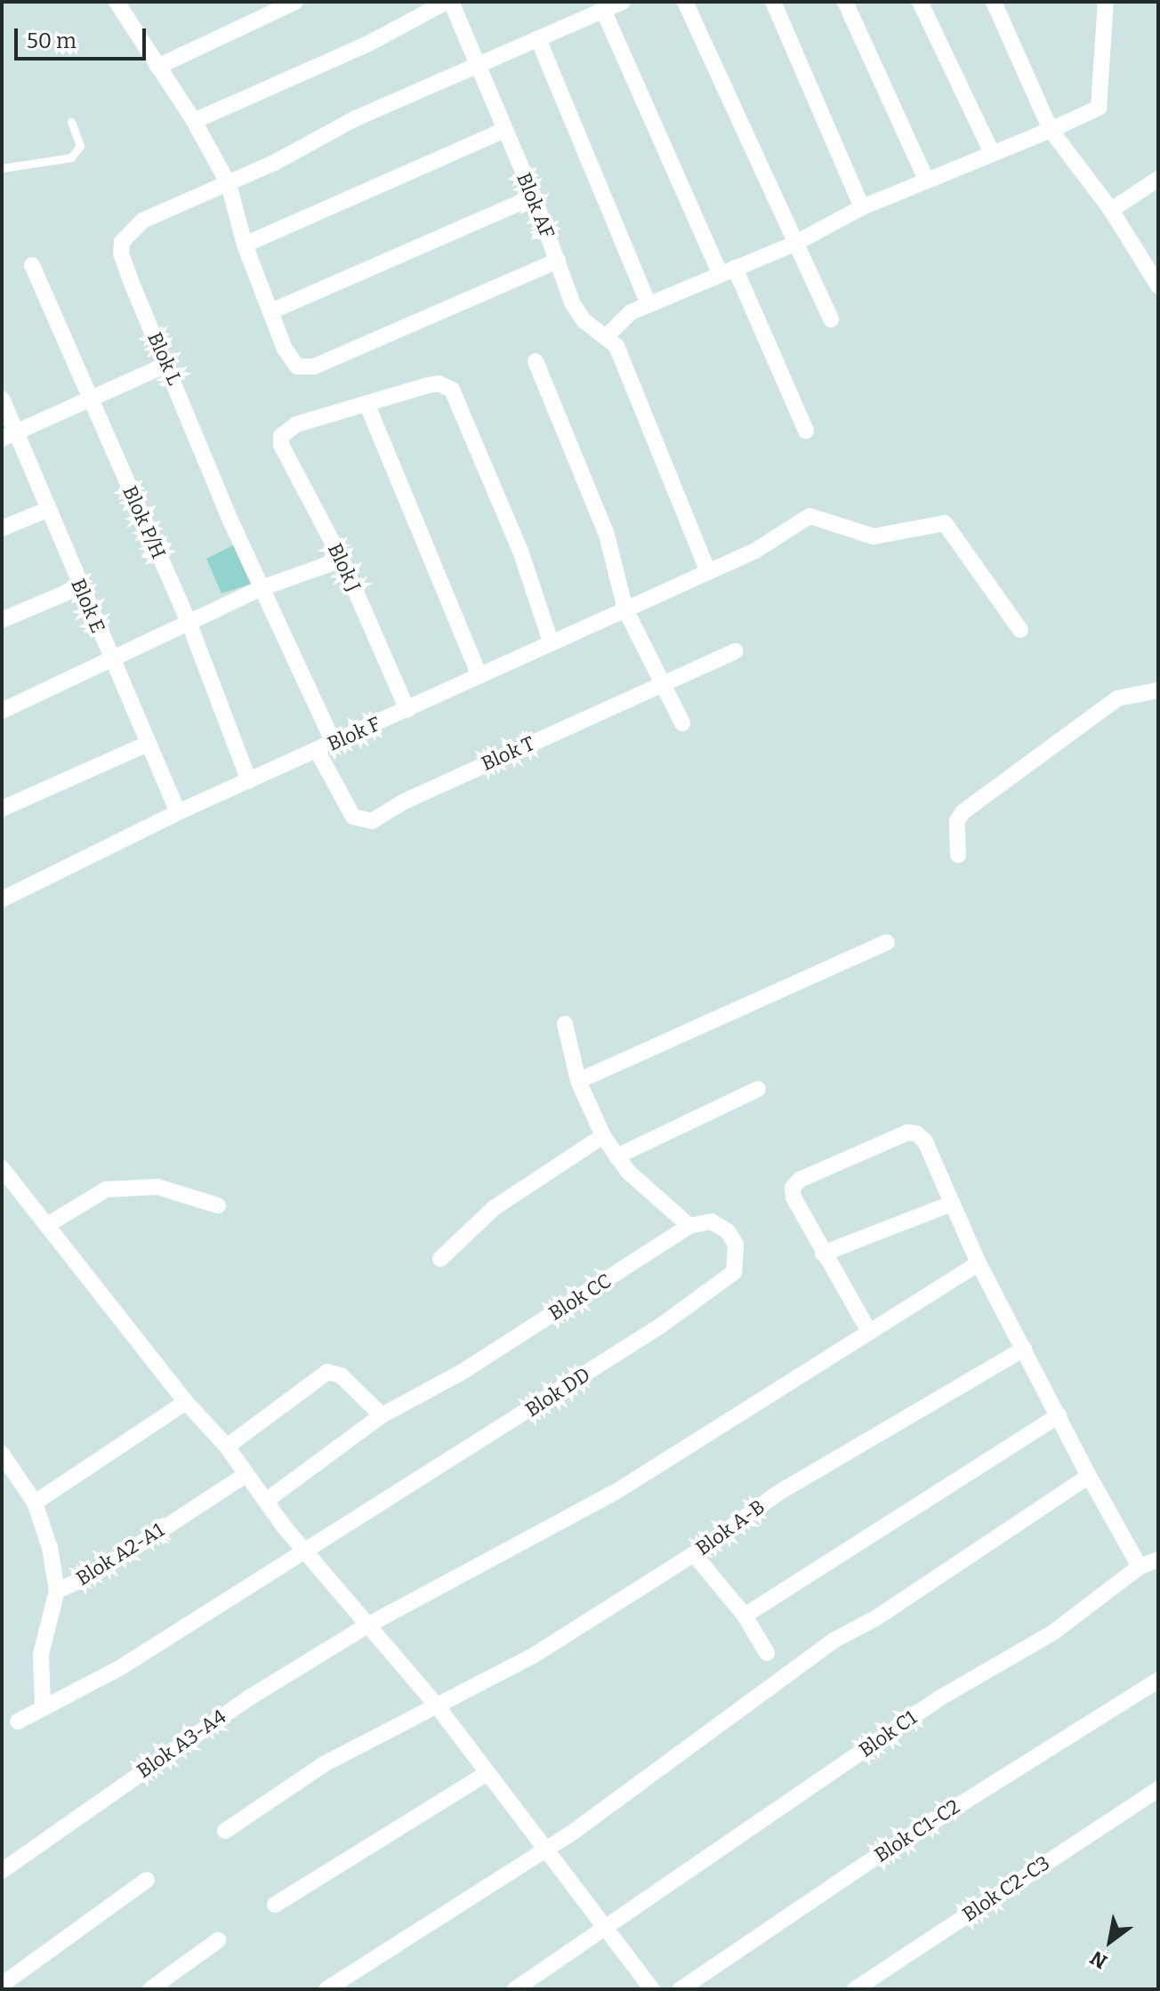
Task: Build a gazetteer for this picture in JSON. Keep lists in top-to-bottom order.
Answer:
{
  "streets": {
    "street": [
      "Blok AF",
      "Blok L",
      "Blok P/H",
      "Blok J",
      "Blok E",
      "Blok F",
      "Blok T",
      "Blok CC",
      "Blok DD",
      "Blok A-B",
      "Blok A2-A1",
      "Blok C1",
      "Blok A3-A4",
      "Blok C1-C2",
      "Blok C2-C3"
    ]
  },
  "crossings": [
    ["Blok AF", "Blok F"],
    ["Blok L", "Blok F"],
    ["Blok P/H", "Blok F"],
    ["Blok J", "Blok F"],
    ["Blok E", "Blok F"],
    ["Blok F", "Blok T"],
    ["Blok CC", "Blok DD"],
    ["Blok DD", "Blok A2-A1"]
  ],
  "scale_bar": "50 m",
  "north": "bottom left"
}
